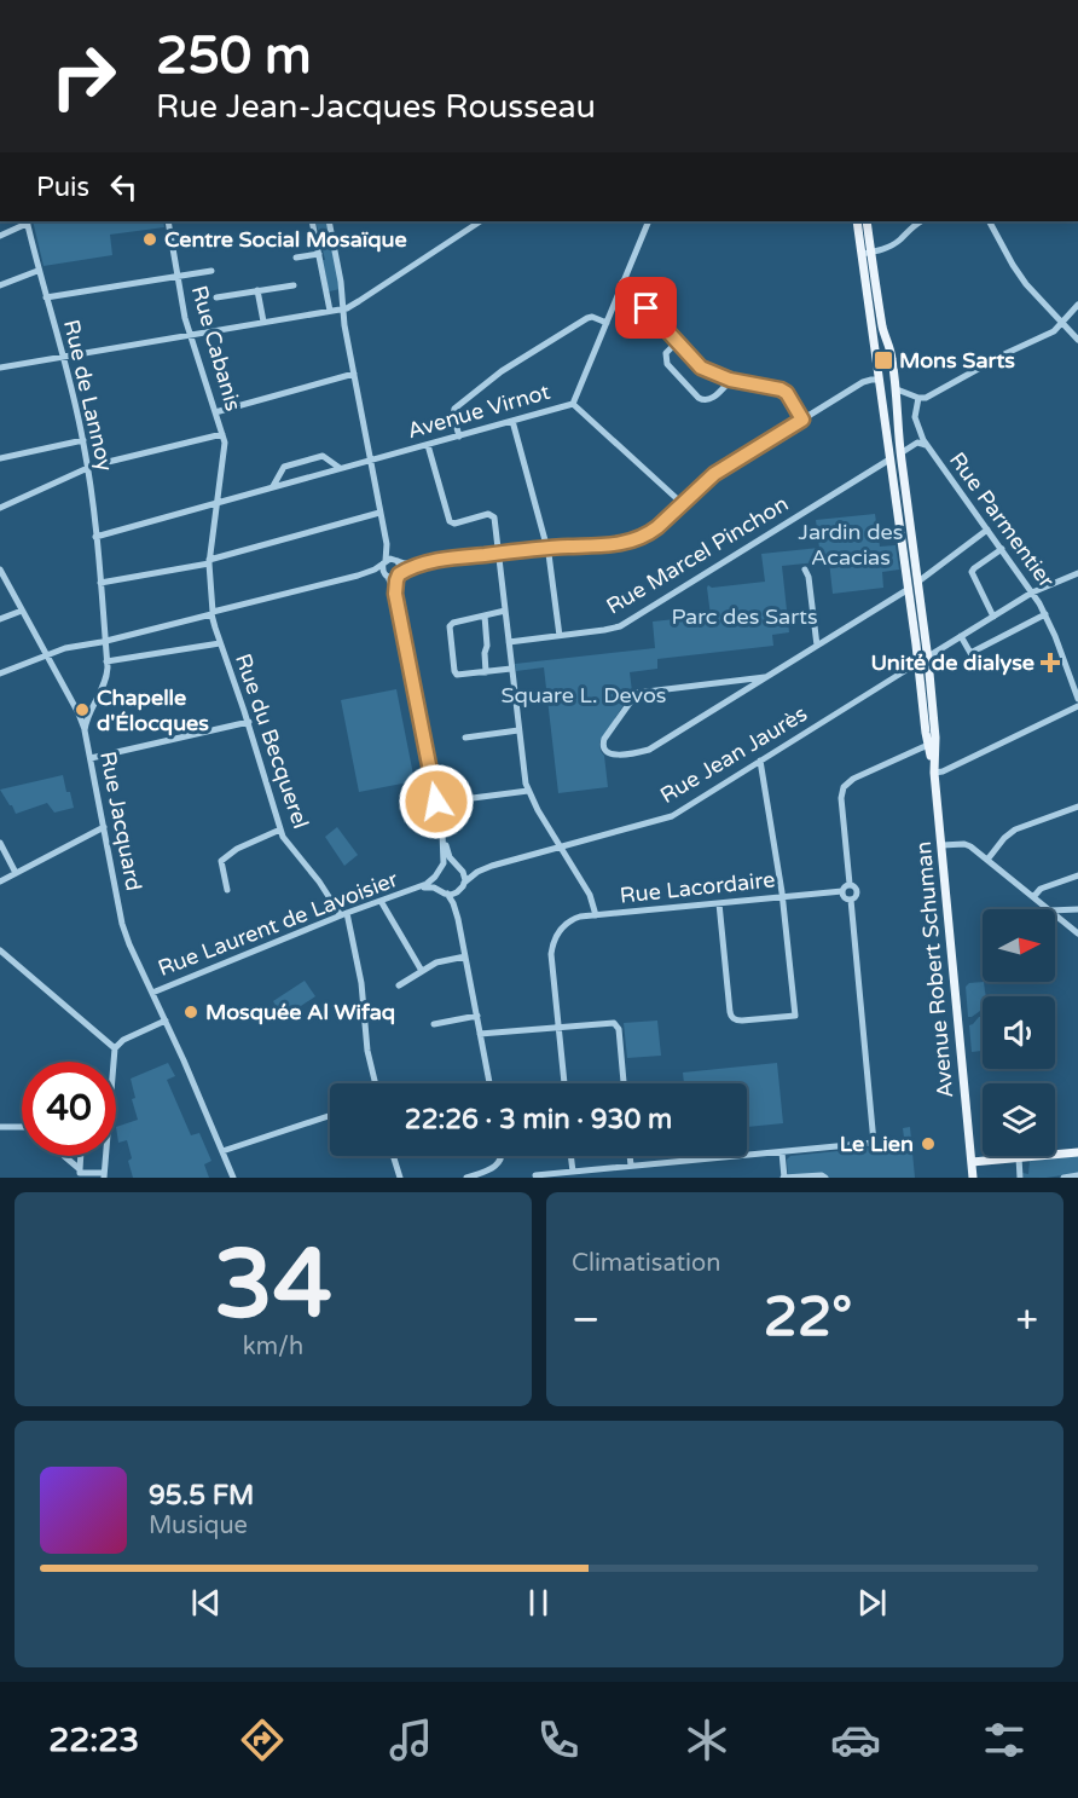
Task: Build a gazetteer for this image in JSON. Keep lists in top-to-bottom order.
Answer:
{
  "streets": {
    "main road": ["Rue Jean Jaurès", "Avenue Robert Schuman"],
    "street": [
      "Rue Cabanis",
      "Rue de Lannoy",
      "Avenue Virnot",
      "Rue Parmentier",
      "Rue Marcel Pinchon",
      "Rue du Becquerel",
      "Rue Jacquard",
      "Rue Lacordaire",
      "Rue Laurent de Lavoisier"
    ]
  },
  "crossings": [
    ["Rue Cabanis", "Rue du Becquerel"],
    ["Rue de Lannoy", "Avenue Virnot"],
    ["Rue de Lannoy", "Rue Jacquard"],
    ["Avenue Virnot", "Rue du Becquerel"],
    ["Rue Parmentier", "Rue Jean Jaurès"],
    ["Rue Parmentier", "Avenue Robert Schuman"],
    ["Rue Marcel Pinchon", "Avenue Robert Schuman"],
    ["Rue du Becquerel", "Rue Laurent de Lavoisier"],
    ["Rue Jean Jaurès", "Rue Laurent de Lavoisier"],
    ["Rue Jean Jaurès", "Avenue Robert Schuman"],
    ["Rue Jacquard", "Rue Laurent de Lavoisier"]
  ],
  "parks": ["Jardin des Acacias", "Parc des Sarts", "Square L. Devos"],
  "places": {
    "other": [
      "Centre Social Mosaïque",
      "Chapelle d'Élocques",
      "Mosquée Al Wifaq",
      "Le Lien"
    ],
    "transit": ["Mons Sarts"],
    "health": ["Unité de dialyse"]
  },
  "north": "right",
  "page": {
    "turn": ["250 m", "Rue Jean-Jacques Rousseau"],
    "then": "Puis",
    "limit": "40",
    "trip": "22:26 · 3 min · 930 m",
    "tile": [
      ["34", "km/h"],
      "Climatisation"
    ],
    "heat": ["−", "22°", "+"],
    "song": ["95.5 FM", "Musique"],
    "tabs": "22:23"
  }
}
